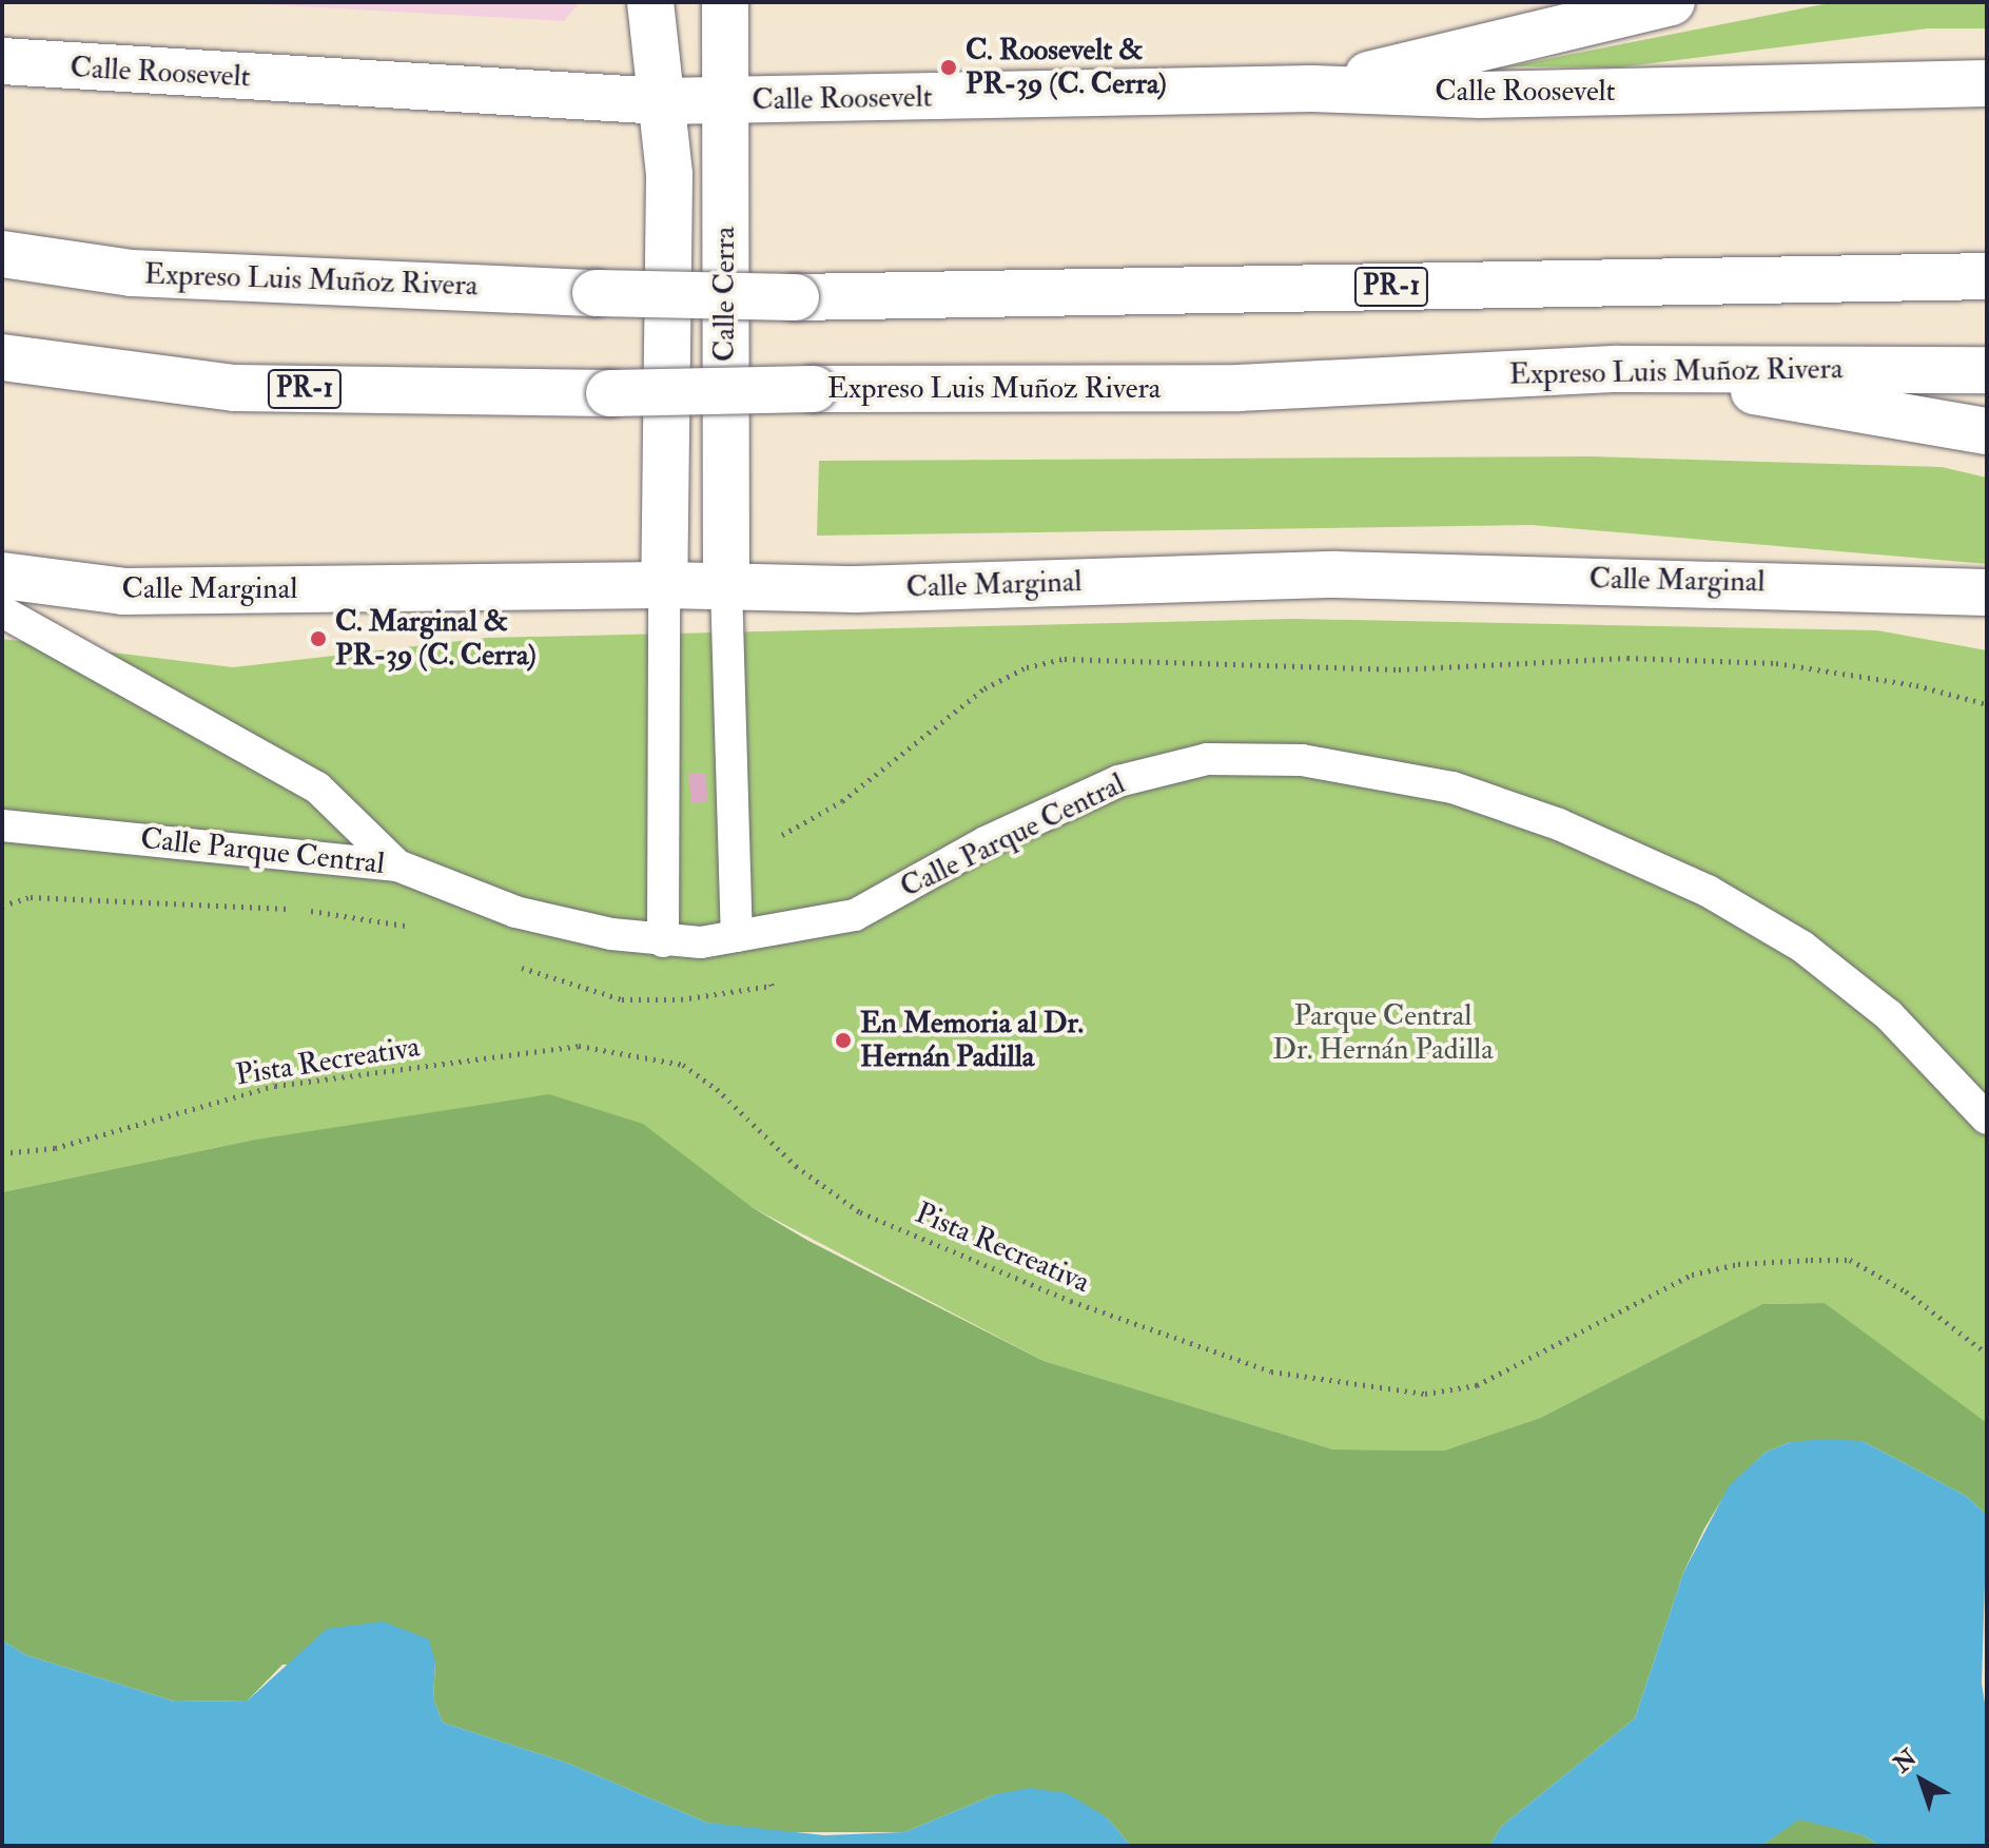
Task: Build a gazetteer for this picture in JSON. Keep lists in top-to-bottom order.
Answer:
{
  "streets": {
    "main road": [
      "Calle Roosevelt",
      "Expreso Luis Muñoz Rivera",
      "PR-1",
      "Calle Cerra",
      "Calle Marginal"
    ],
    "lane": ["Calle Parque Central"],
    "path": ["Pista Recreativa"]
  },
  "crossings": [
    ["Calle Roosevelt", "Calle Cerra"],
    ["Calle Cerra", "Calle Marginal"]
  ],
  "parks": ["Parque Central Dr. Hernán Padilla"],
  "places": ["C. Roosevelt & PR-39 (C. Cerra)", "C. Marginal & PR-39 (C. Cerra)", "En Memoria al Dr. Hernán Padilla"],
  "north": "top left"
}
